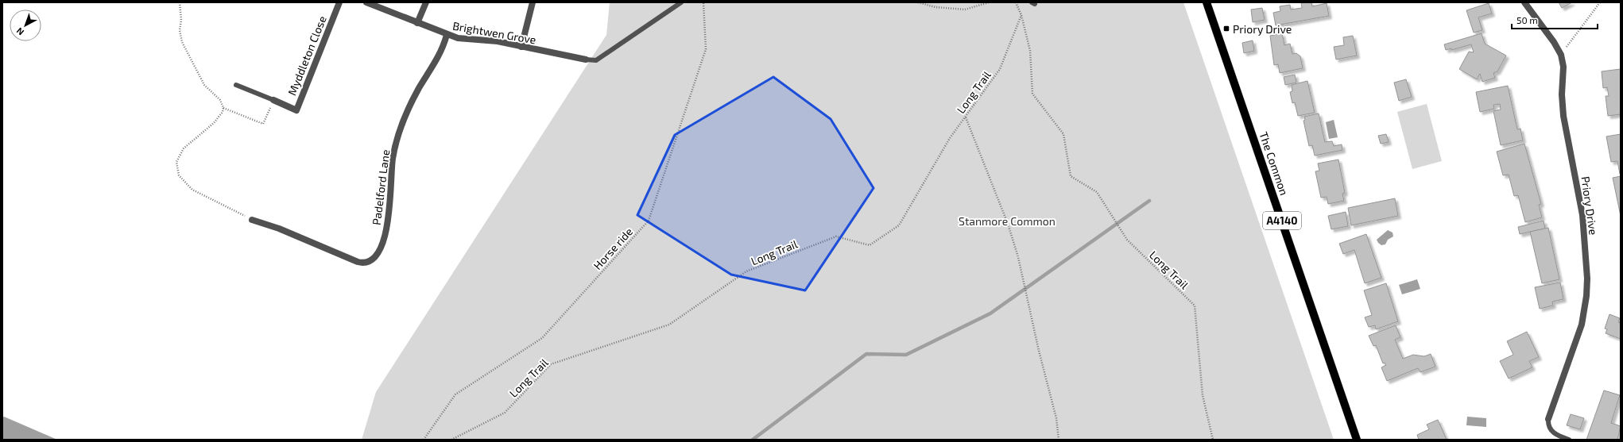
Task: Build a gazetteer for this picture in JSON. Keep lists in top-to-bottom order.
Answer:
{
  "streets": {
    "main road": ["The Common", "A4140"],
    "street": [
      "Brightwen Grove",
      "Myddleton Close",
      "Padelford Lane",
      "Priory Drive"
    ],
    "path": ["Long Trail", "Horse ride"]
  },
  "crossings": [
    ["Brightwen Grove", "Padelford Lane"]
  ],
  "parks": ["Stanmore Common"],
  "places": {
    "transit": ["Priory Drive"]
  },
  "scale_bar": "50 m",
  "north": "bottom left"
}
